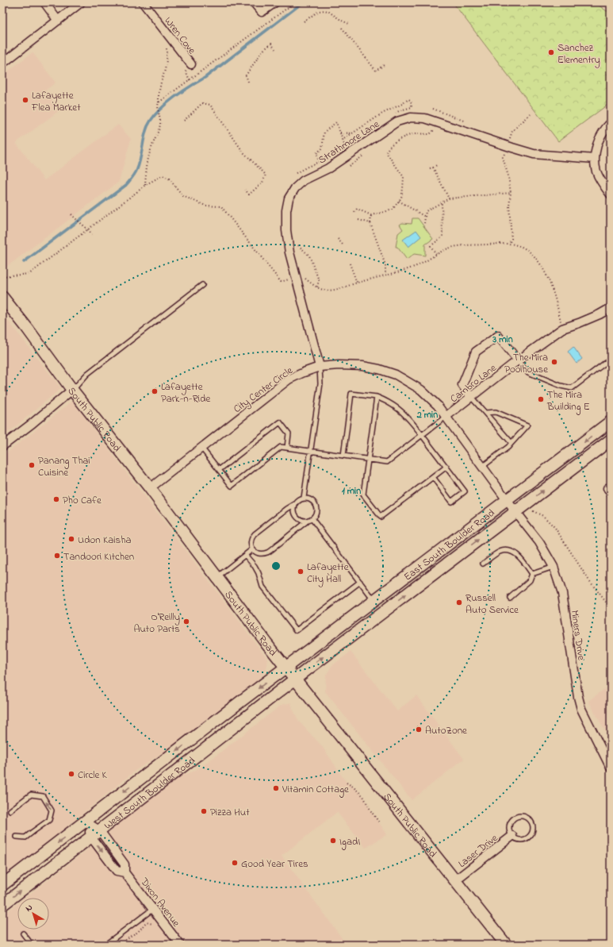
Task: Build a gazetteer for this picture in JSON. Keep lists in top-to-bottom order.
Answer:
{
  "streets": {
    "main road": ["South Public Road", "East South Boulder Road", "West South Boulder Road"],
    "street": [
      "Wren Cove",
      "Strathmore Lane",
      "Cambro Lane",
      "City Center Circle",
      "Miners Drive",
      "Laser Drive",
      "Dixon Avenue"
    ]
  },
  "crossings": [
    ["Strathmore Lane", "City Center Circle"],
    ["Cambro Lane", "City Center Circle"],
    ["City Center Circle", "South Public Road"],
    ["City Center Circle", "East South Boulder Road"],
    ["City Center Circle", "Miners Drive"],
    ["South Public Road", "East South Boulder Road"],
    ["South Public Road", "West South Boulder Road"],
    ["South Public Road", "Laser Drive"],
    ["East South Boulder Road", "Miners Drive"],
    ["East South Boulder Road", "West South Boulder Road"],
    ["West South Boulder Road", "Dixon Avenue"]
  ],
  "places": [
    "Sanchez Elementry",
    "Lafayette Flea Market",
    "The Mira Poolhouse",
    "Lafayette Park-n-Ride",
    "The Mira Building E",
    "Panang Thai Cuisine",
    "Pho Cafe",
    "Udon Kaisha",
    "Tandoori KItchen",
    "Lafayette City Hall",
    "Russell Auto Service",
    "O'Reilly Auto Parts",
    "AutoZone",
    "Circle K",
    "Vitamin Cottage",
    "Pizza Hut",
    "IgadI",
    "Good Year Tires"
  ],
  "north": "top left",
  "rings": ["3 min", "2 min", "1 min"]
}
